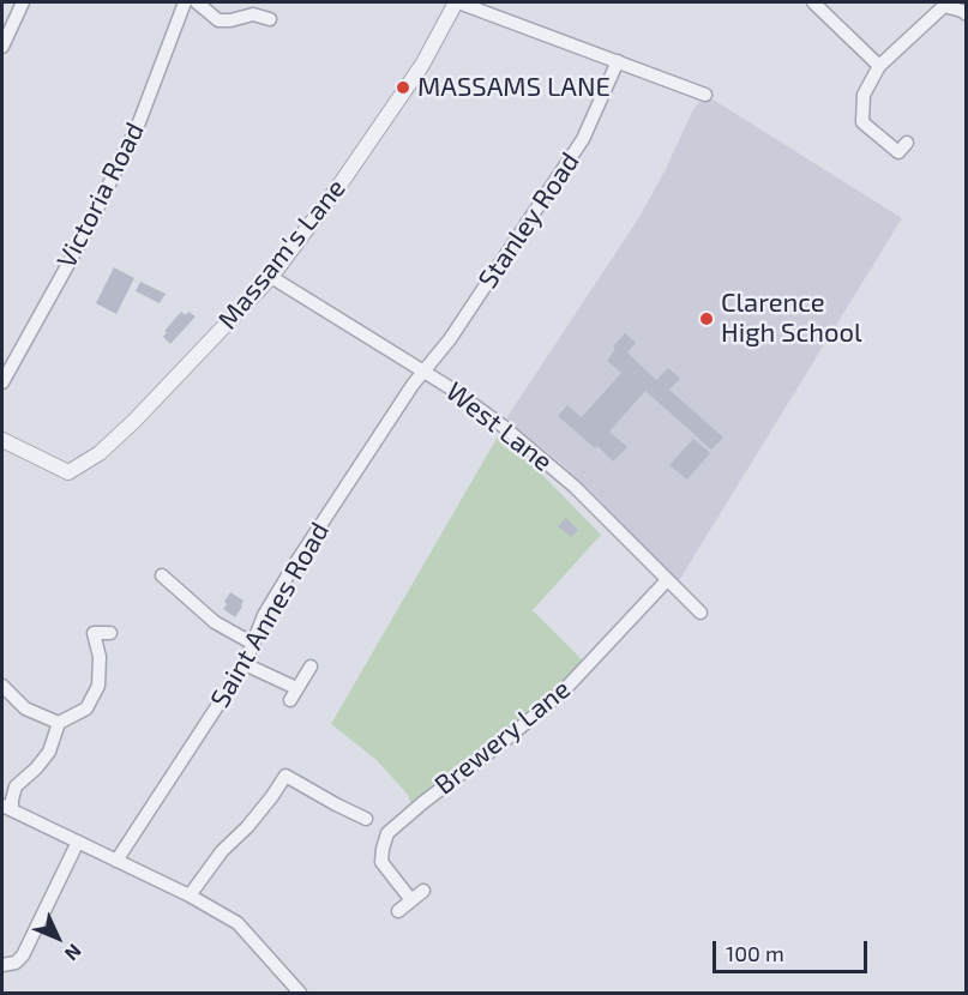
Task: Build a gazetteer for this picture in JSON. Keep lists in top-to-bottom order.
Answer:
{
  "streets": {
    "street": [
      "Victoria Road",
      "Stanley Road",
      "Massam's Lane",
      "West Lane",
      "Saint Annes Road",
      "Brewery Lane"
    ]
  },
  "crossings": [
    ["Stanley Road", "West Lane"],
    ["Stanley Road", "Saint Annes Road"],
    ["Massam's Lane", "West Lane"],
    ["West Lane", "Saint Annes Road"],
    ["West Lane", "Brewery Lane"]
  ],
  "places": ["MASSAMS LANE", "Clarence High School"],
  "scale_bar": "100 m",
  "north": "bottom right"
}
